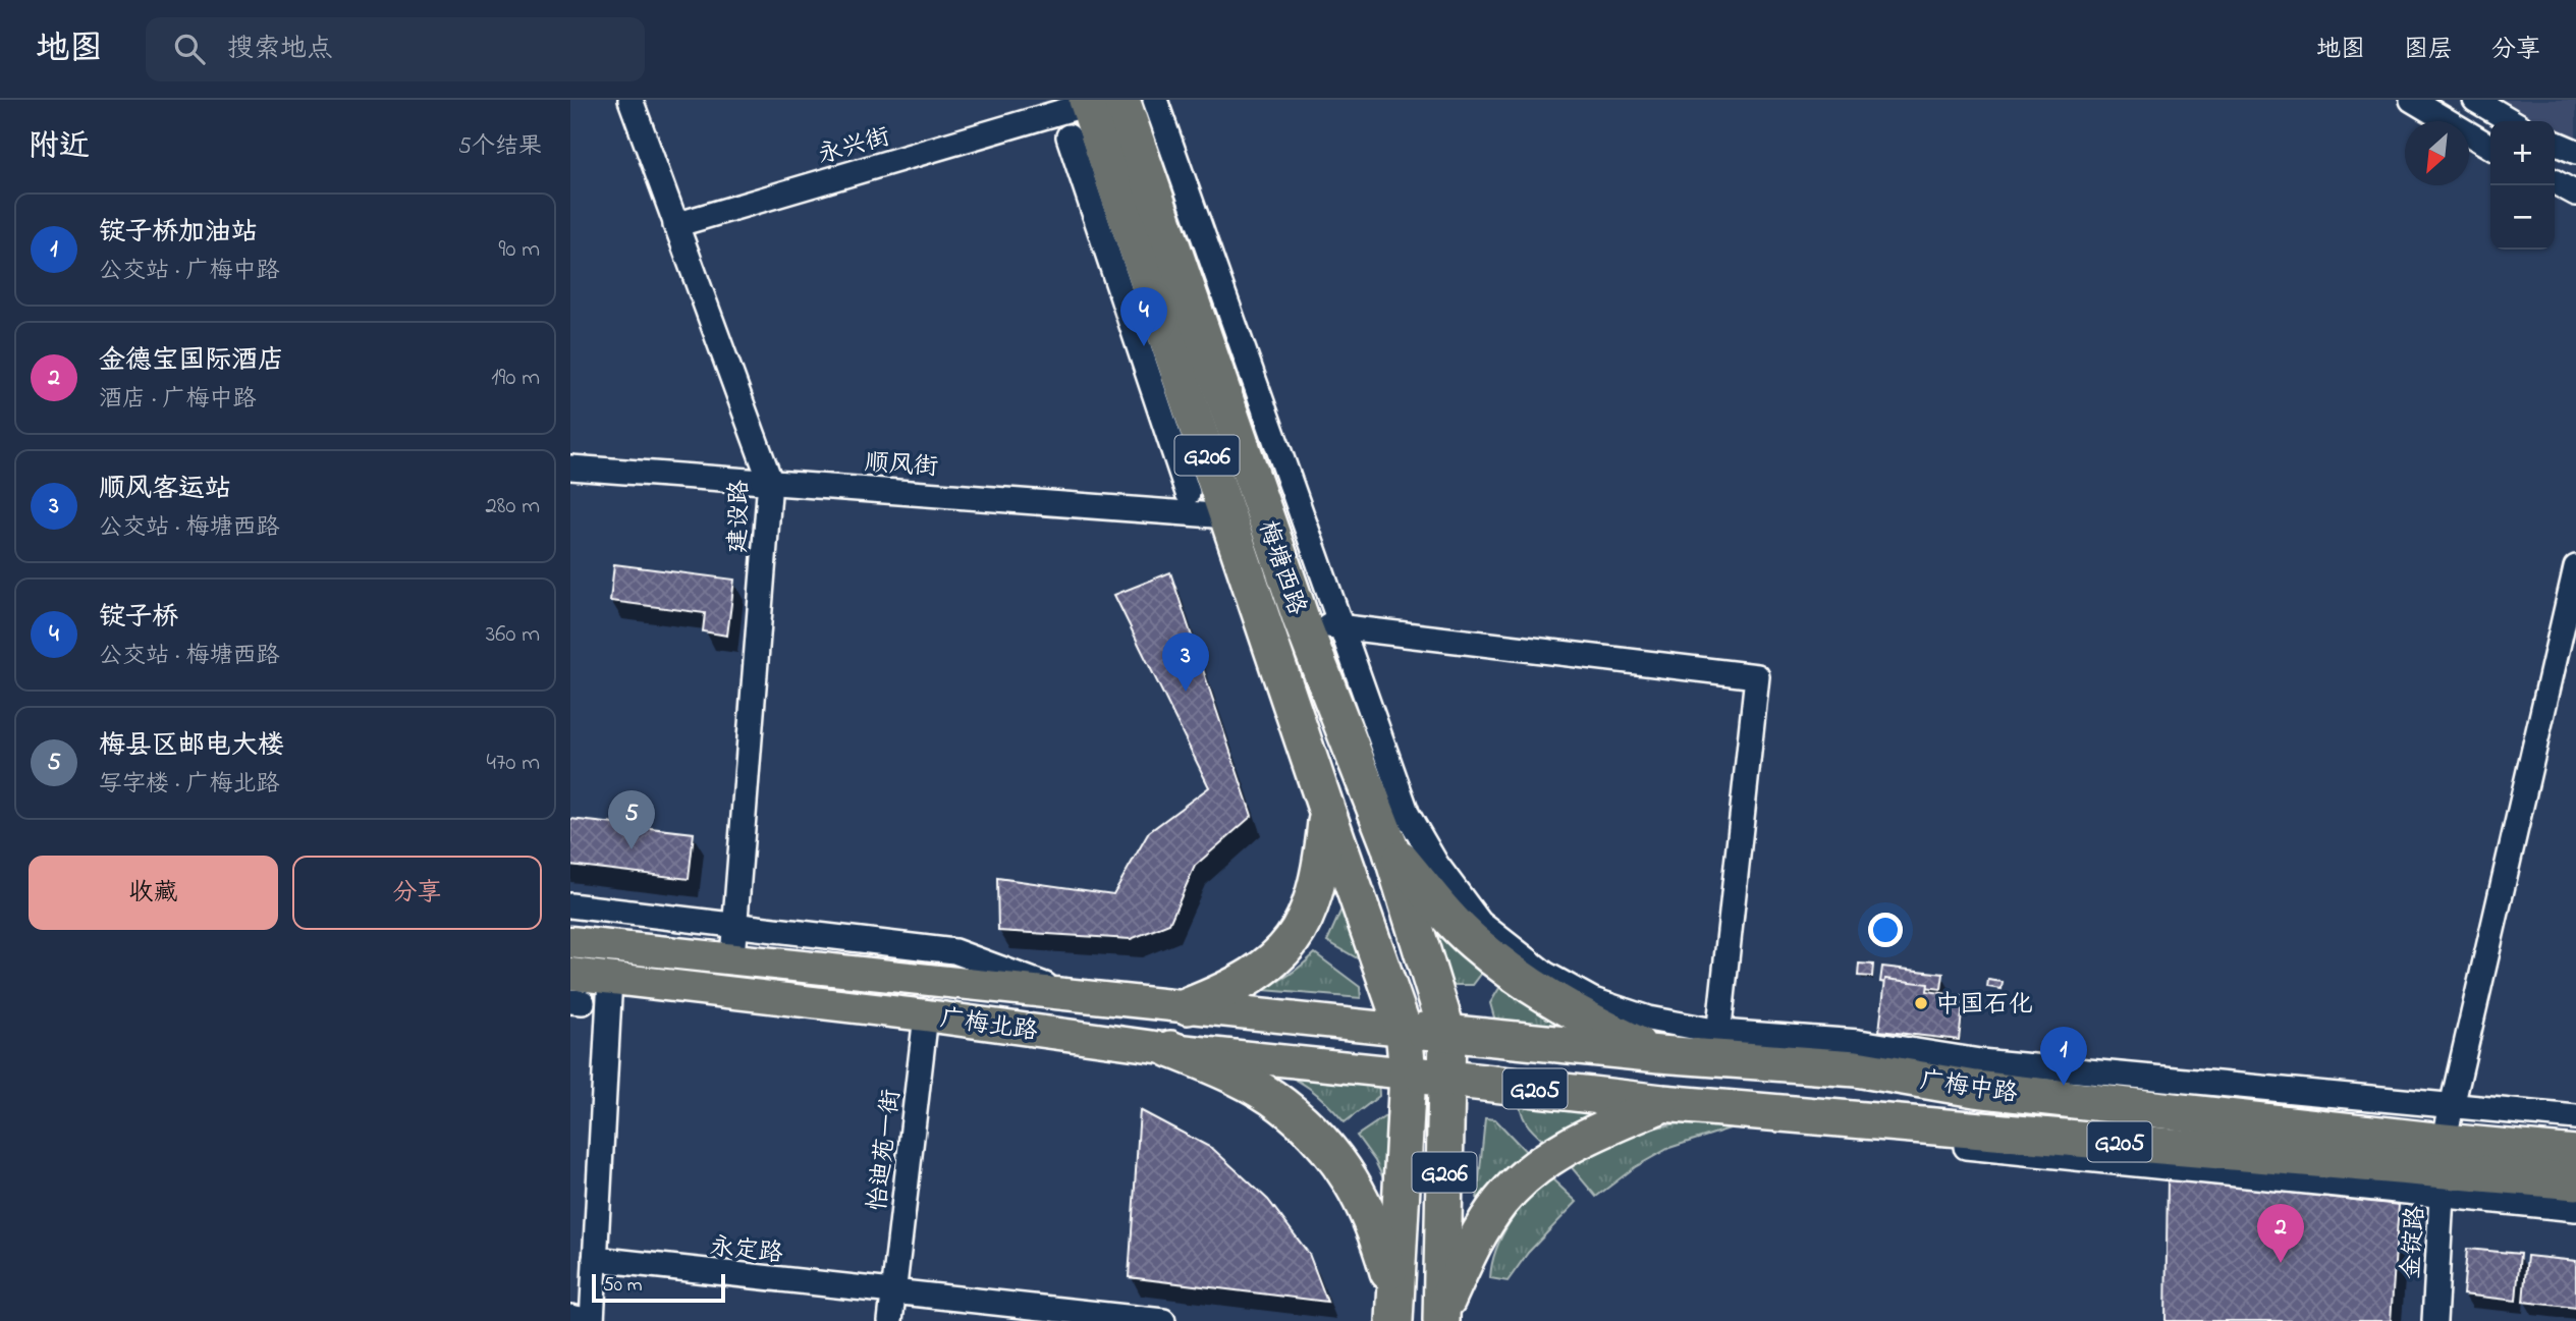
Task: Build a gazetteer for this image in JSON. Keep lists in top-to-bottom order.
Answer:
{
  "streets": {
    "highway": [
      "G206",
      "梅塘西路",
      "广梅中路",
      "G205"
    ],
    "main road": ["广梅北路"],
    "street": [
      "永兴街",
      "顺风街",
      "建设路",
      "怡迪苑一街",
      "金锭路",
      "永定路"
    ]
  },
  "crossings": [
    ["永兴街", "建设路"],
    ["永兴街", "梅塘西路"],
    ["G206", "梅塘西路"],
    ["G206", "广梅北路"],
    ["G206", "广梅中路"],
    ["顺风街", "建设路"],
    ["顺风街", "梅塘西路"],
    ["建设路", "广梅北路"],
    ["梅塘西路", "广梅北路"],
    ["梅塘西路", "广梅中路"],
    ["广梅北路", "广梅中路"],
    ["广梅北路", "怡迪苑一街"],
    ["广梅中路", "金锭路"],
    ["怡迪苑一街", "永定路"]
  ],
  "places": ["中国石化"],
  "scale_bar": "50 m",
  "north": "bottom left",
  "page": {
    "header": "地图",
    "search": "搜索地点",
    "nav": ["地图", "图层", "分享"],
    "heading": ["附近", "5个结果"],
    "map_buttons": ["+", "−"],
    "list": [
      {
        "mark": "1",
        "name": "锭子桥加油站",
        "note": "公交站 · 广梅中路",
        "value": "90 m"
      },
      {
        "mark": "2",
        "name": "金德宝国际酒店",
        "note": "酒店 · 广梅中路",
        "value": "190 m"
      },
      {
        "mark": "3",
        "name": "顺风客运站",
        "note": "公交站 · 梅塘西路",
        "value": "280 m"
      },
      {
        "mark": "4",
        "name": "锭子桥",
        "note": "公交站 · 梅塘西路",
        "value": "360 m"
      },
      {
        "mark": "5",
        "name": "梅县区邮电大楼",
        "note": "写字楼 · 广梅北路",
        "value": "470 m"
      }
    ],
    "pins": [
      "4",
      "3",
      "5",
      "1",
      "2"
    ],
    "buttons": ["收藏", "分享"],
    "scale": "50 m"
  }
}
